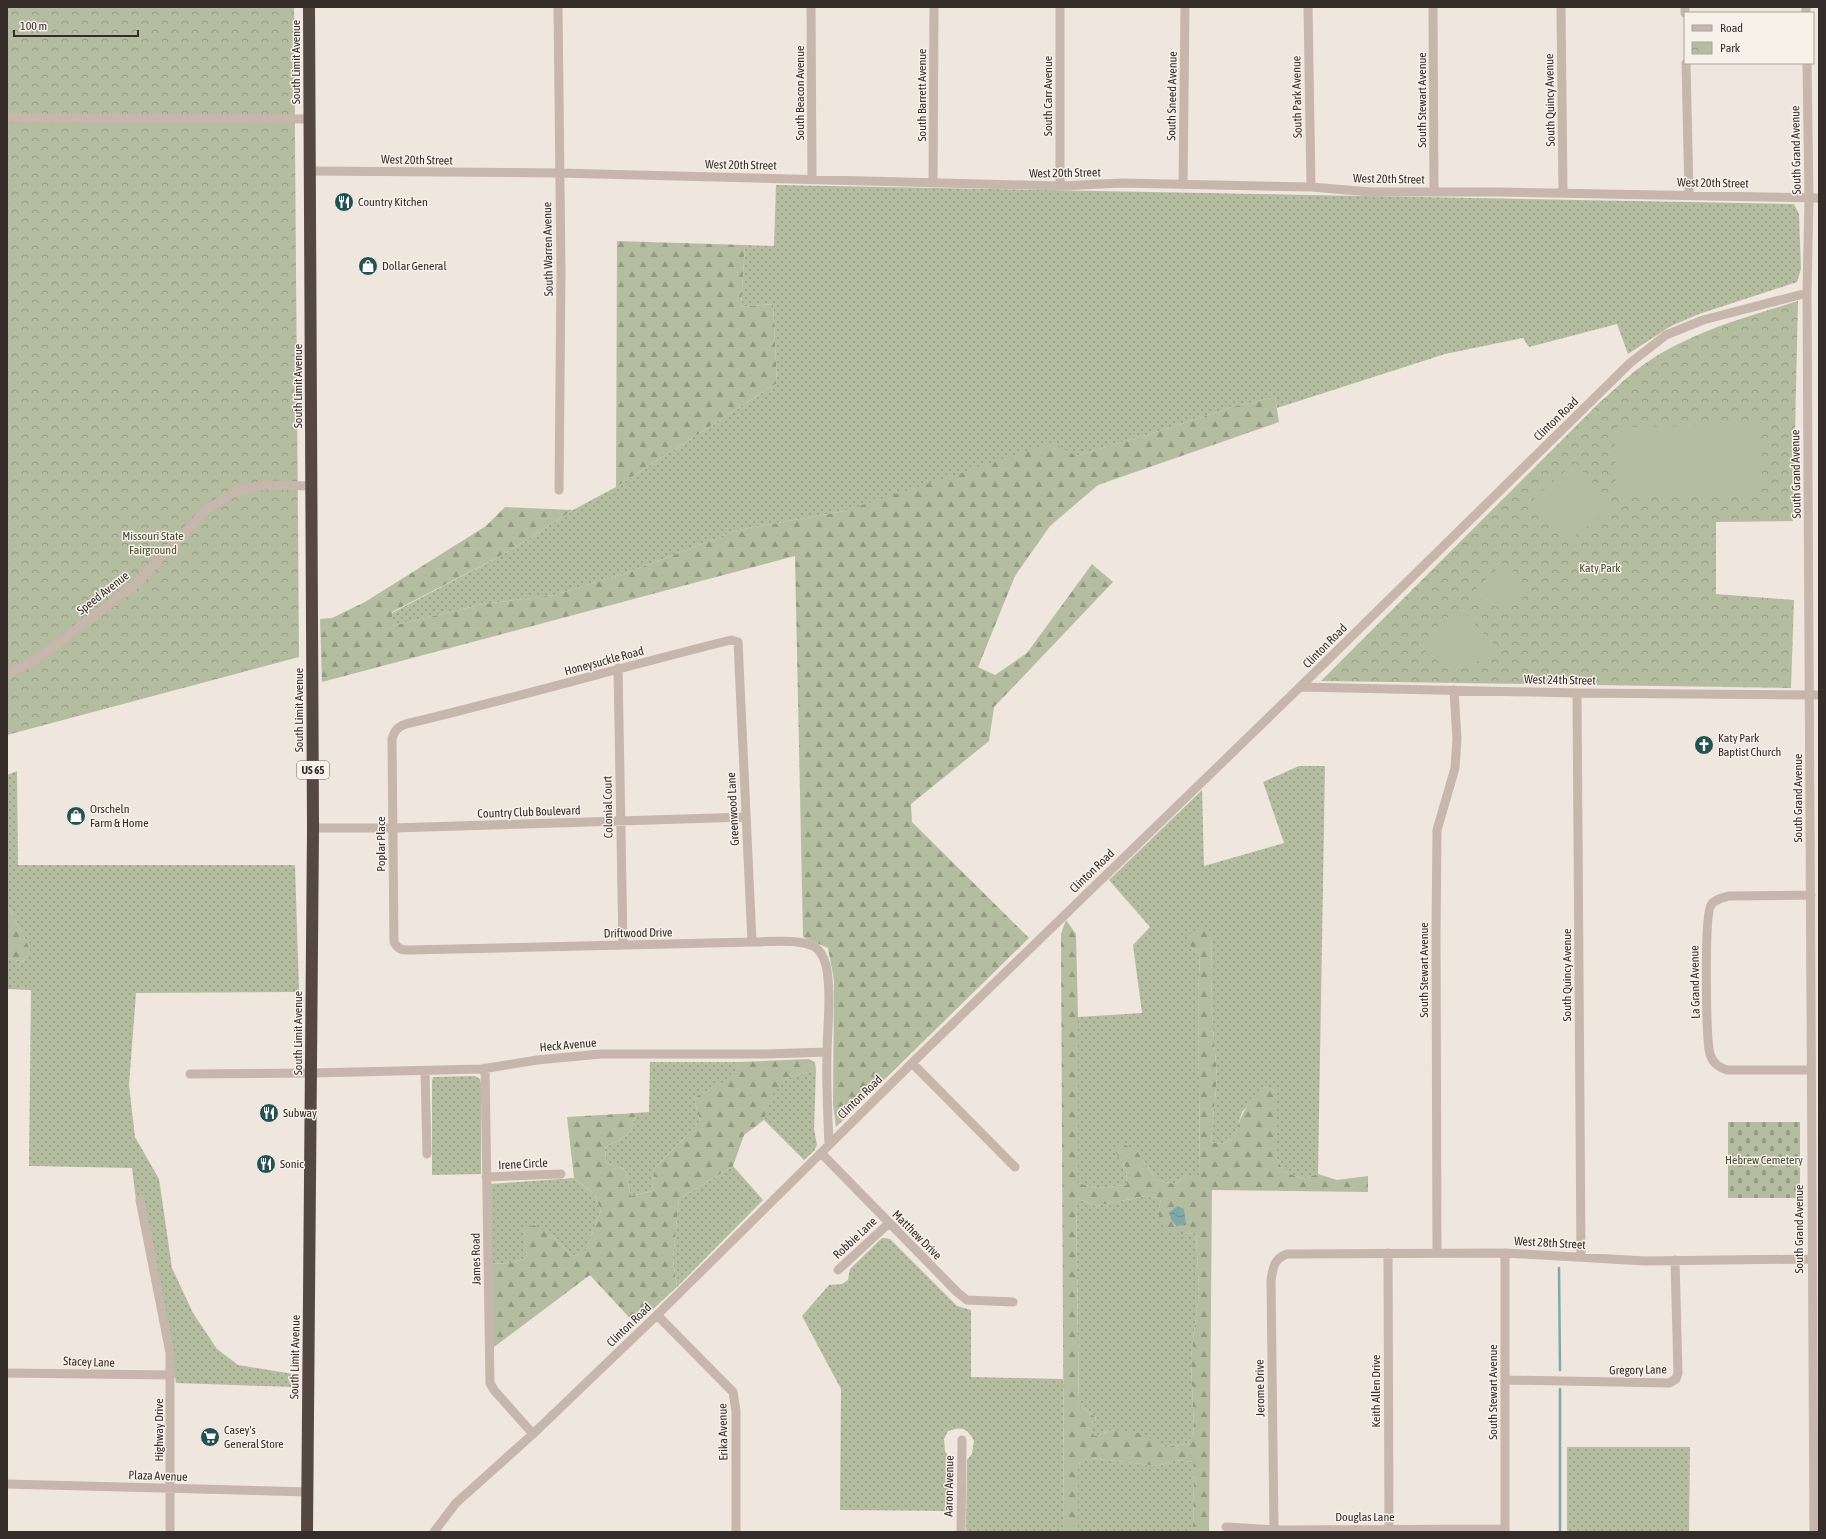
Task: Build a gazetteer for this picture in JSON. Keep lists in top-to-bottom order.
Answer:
{
  "streets": {
    "highway": ["South Limit Avenue", "US 65"],
    "street": [
      "South Beacon Avenue",
      "South Barrett Avenue",
      "South Carr Avenue",
      "South Sneed Avenue",
      "South Park Avenue",
      "South Stewart Avenue",
      "South Quincy Avenue",
      "South Grand Avenue",
      "West 20th Street",
      "South Warren Avenue",
      "Clinton Road",
      "Speed Avenue",
      "Honeysuckle Road",
      "West 24th Street",
      "Colonial Court",
      "Greenwood Lane",
      "Country Club Boulevard",
      "Poplar Place",
      "Driftwood Drive",
      "La Grand Avenue",
      "Heck Avenue",
      "Irene Circle",
      "Matthew Drive",
      "Robbie Lane",
      "West 28th Street",
      "James Road",
      "Stacey Lane",
      "Gregory Lane",
      "Jerome Drive",
      "Keith Allen Drive",
      "Highway Drive",
      "Erika Avenue",
      "Plaza Avenue",
      "Aaron Avenue",
      "Douglas Lane"
    ]
  },
  "crossings": [
    ["South Limit Avenue", "West 20th Street"],
    ["South Limit Avenue", "Speed Avenue"],
    ["South Limit Avenue", "Country Club Boulevard"],
    ["South Limit Avenue", "Heck Avenue"],
    ["South Limit Avenue", "Plaza Avenue"],
    ["South Beacon Avenue", "West 20th Street"],
    ["South Barrett Avenue", "West 20th Street"],
    ["South Carr Avenue", "West 20th Street"],
    ["South Sneed Avenue", "West 20th Street"],
    ["South Park Avenue", "West 20th Street"],
    ["South Stewart Avenue", "West 20th Street"],
    ["South Stewart Avenue", "West 24th Street"],
    ["South Stewart Avenue", "West 28th Street"],
    ["South Stewart Avenue", "Gregory Lane"],
    ["South Stewart Avenue", "Douglas Lane"],
    ["South Quincy Avenue", "West 20th Street"],
    ["South Quincy Avenue", "West 24th Street"],
    ["South Quincy Avenue", "West 28th Street"],
    ["South Grand Avenue", "West 20th Street"],
    ["South Grand Avenue", "Clinton Road"],
    ["South Grand Avenue", "West 24th Street"],
    ["South Grand Avenue", "La Grand Avenue"],
    ["South Grand Avenue", "West 28th Street"],
    ["West 20th Street", "South Warren Avenue"],
    ["Clinton Road", "West 24th Street"],
    ["Clinton Road", "Matthew Drive"],
    ["Clinton Road", "James Road"],
    ["Clinton Road", "Erika Avenue"],
    ["Honeysuckle Road", "Colonial Court"],
    ["Honeysuckle Road", "Greenwood Lane"],
    ["Honeysuckle Road", "Poplar Place"],
    ["Colonial Court", "Country Club Boulevard"],
    ["Colonial Court", "Driftwood Drive"],
    ["Greenwood Lane", "Country Club Boulevard"],
    ["Greenwood Lane", "Driftwood Drive"],
    ["Country Club Boulevard", "Poplar Place"],
    ["Poplar Place", "Driftwood Drive"],
    ["Driftwood Drive", "Heck Avenue"],
    ["Heck Avenue", "James Road"],
    ["Irene Circle", "James Road"],
    ["Matthew Drive", "Robbie Lane"],
    ["West 28th Street", "Gregory Lane"],
    ["West 28th Street", "Jerome Drive"],
    ["West 28th Street", "Keith Allen Drive"],
    ["Stacey Lane", "Highway Drive"],
    ["Jerome Drive", "Douglas Lane"],
    ["Keith Allen Drive", "Douglas Lane"],
    ["Highway Drive", "Plaza Avenue"]
  ],
  "parks": ["Missouri State Fairground", "Katy Park", "Hebrew Cemetery"],
  "places": {
    "restaurant": ["Country Kitchen", "Subway", "Sonic"],
    "shop": ["Dollar General", "Orscheln Farm & Home"],
    "church": ["Katy Park Baptist Church"],
    "supermarket": ["Casey's General Store"]
  },
  "legend": ["Road", "Park"],
  "scale_bar": "100 m"
}
